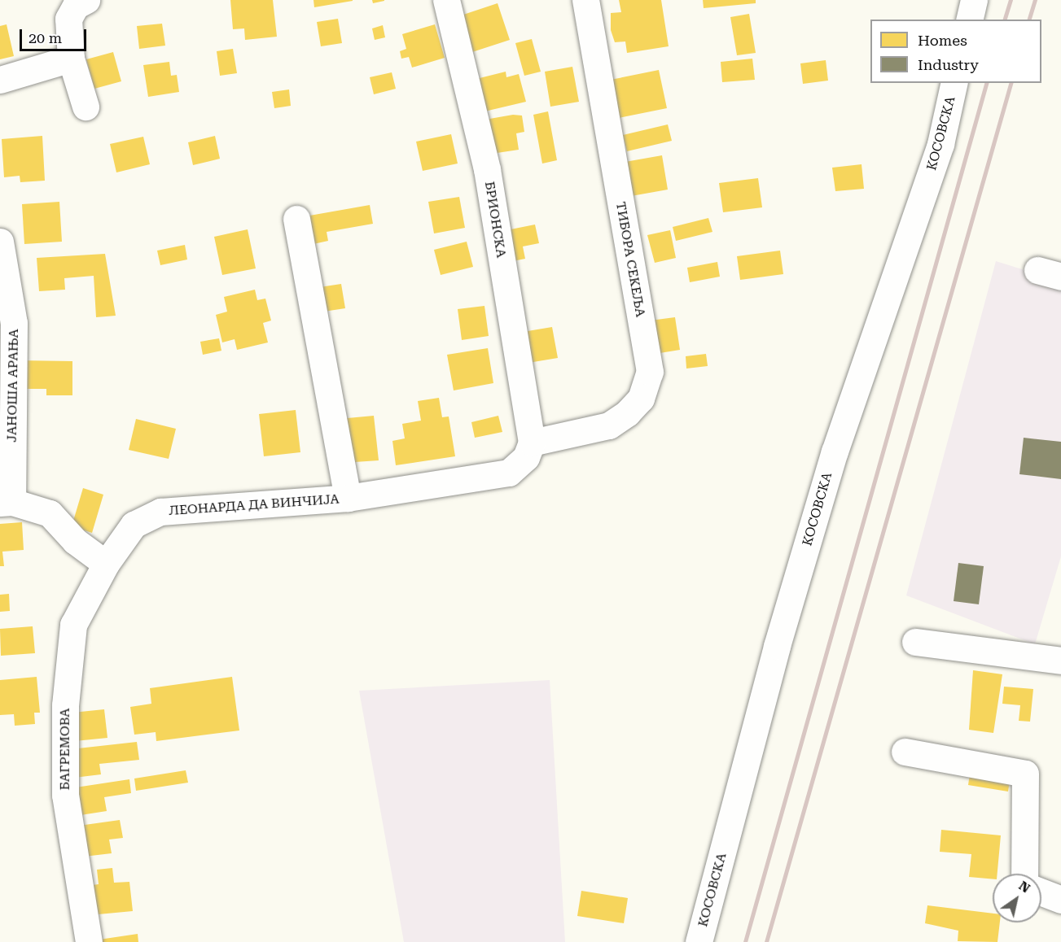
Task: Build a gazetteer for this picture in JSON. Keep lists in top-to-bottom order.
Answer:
{
  "streets": {
    "street": [
      "КОСОВСКА",
      "БРИОНСКА",
      "ТИБОРА СЕКЕЉА",
      "ЈАНОША АРАЊА",
      "ЛЕОНАРДА ДА ВИНЧИЈА",
      "БАГРЕМОВА"
    ]
  },
  "crossings": [
    ["БРИОНСКА", "ТИБОРА СЕКЕЉА"],
    ["БРИОНСКА", "ЛЕОНАРДА ДА ВИНЧИЈА"],
    ["ТИБОРА СЕКЕЉА", "ЛЕОНАРДА ДА ВИНЧИЈА"],
    ["ЛЕОНАРДА ДА ВИНЧИЈА", "БАГРЕМОВА"]
  ],
  "legend": ["Homes", "Industry"],
  "scale_bar": "20 m",
  "north": "top right"
}
